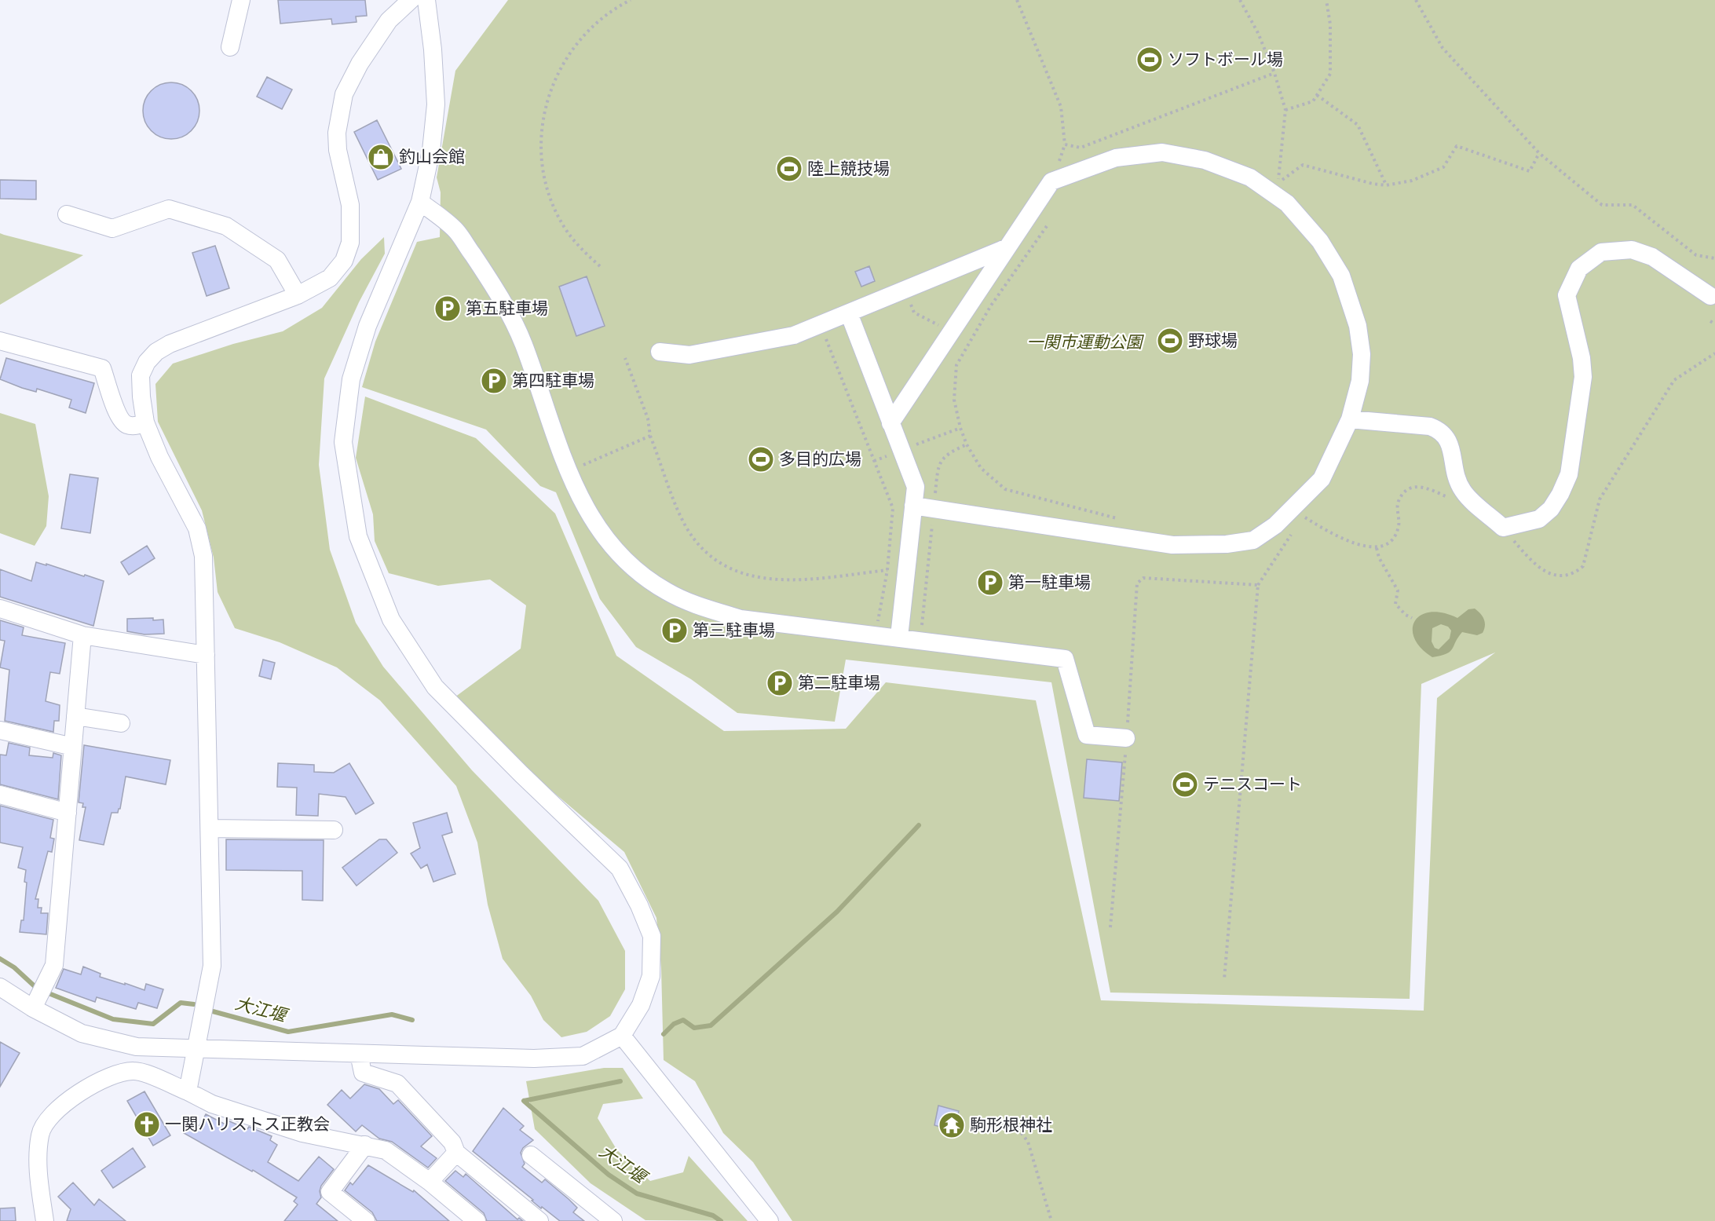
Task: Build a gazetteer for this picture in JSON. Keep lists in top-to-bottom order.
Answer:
{
  "water": ["大江堰"],
  "parks": ["一関市運動公園"],
  "places": {
    "sports": [
      "ソフトボール場",
      "陸上競技場",
      "野球場",
      "多目的広場",
      "テニスコート"
    ],
    "shop": ["釣山会館"],
    "parking": [
      "第五駐車場",
      "第四駐車場",
      "第一駐車場",
      "第三駐車場",
      "第二駐車場"
    ],
    "church": ["一関ハリストス正教会"],
    "temple": ["駒形根神社"]
  }
}
